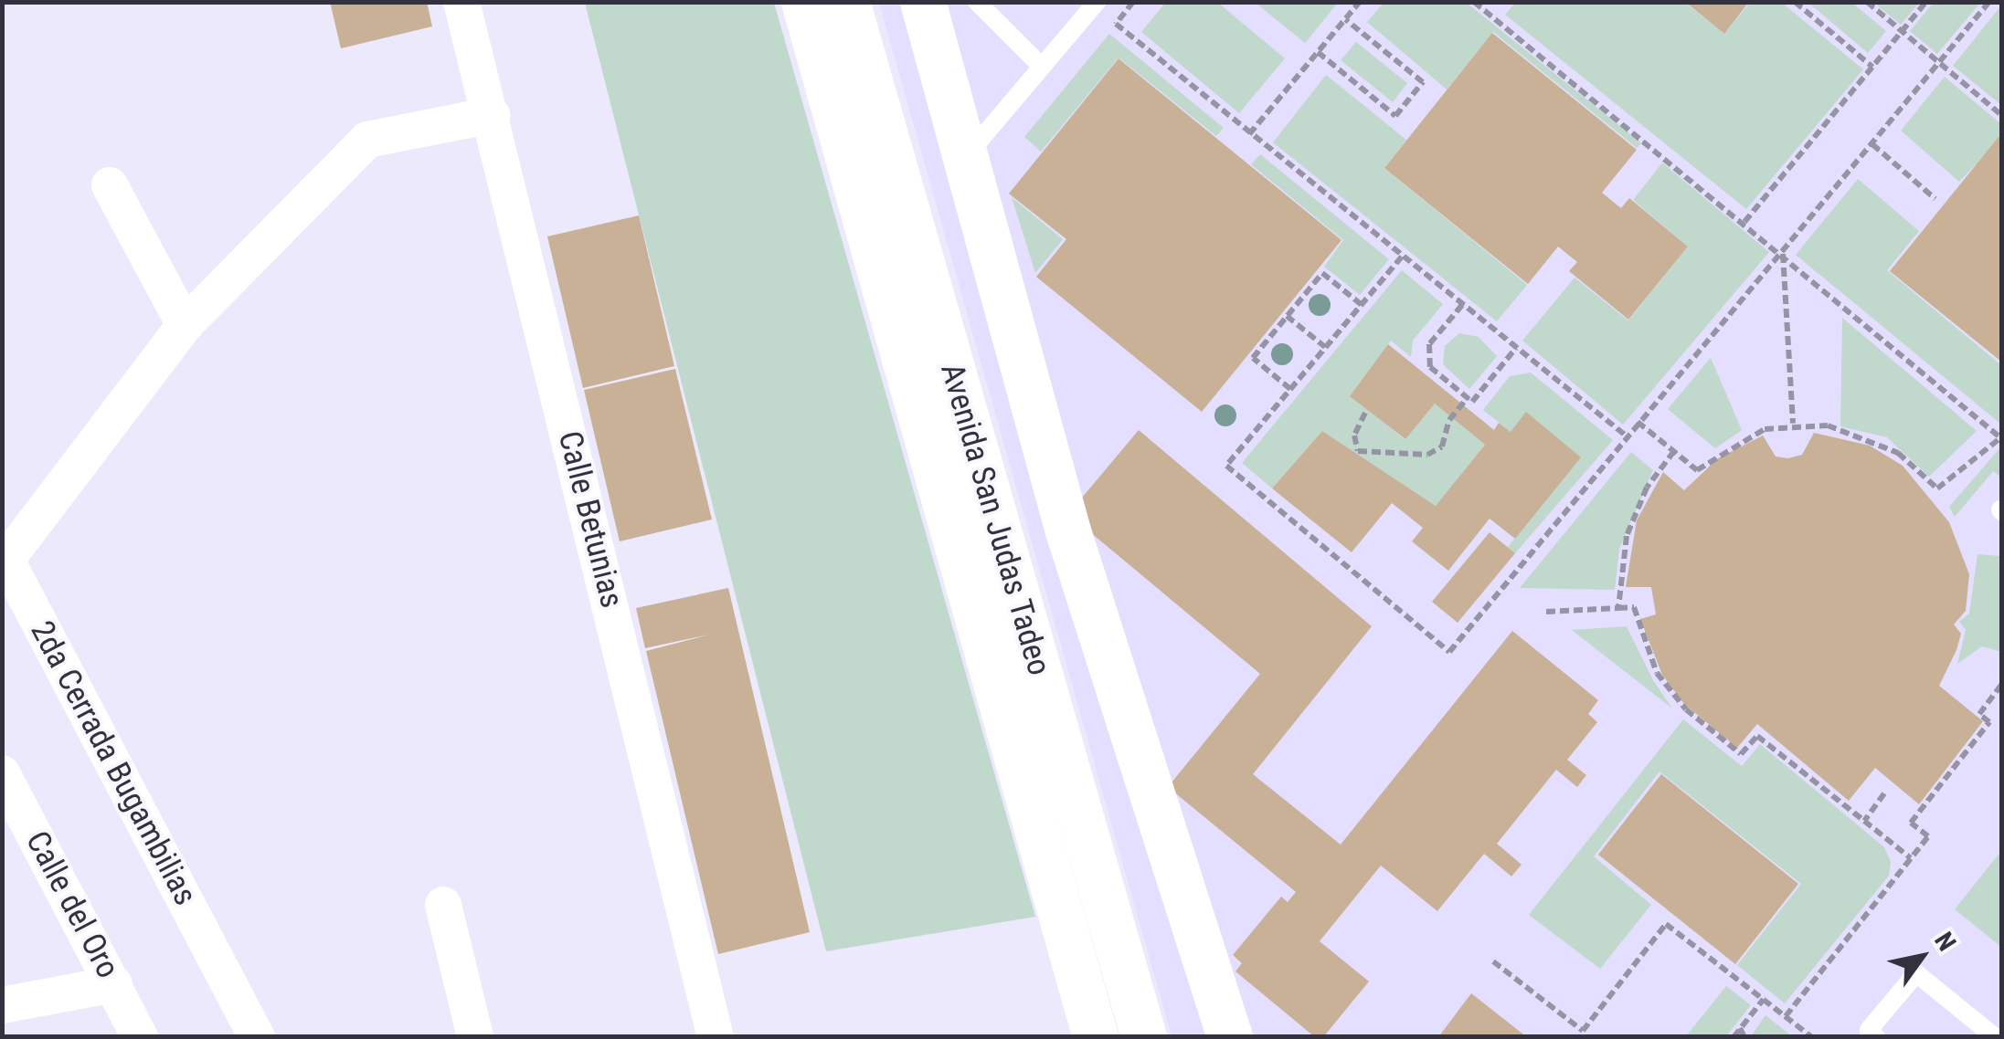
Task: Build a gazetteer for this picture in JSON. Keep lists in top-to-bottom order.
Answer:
{
  "streets": {
    "street": [
      "Calle Betunias",
      "Avenida San Judas Tadeo",
      "2da Cerrada Bugambilias",
      "Calle del Oro"
    ]
  },
  "crossings": [
    ["Calle Betunias", "2da Cerrada Bugambilias"]
  ],
  "north": "top right"
}
